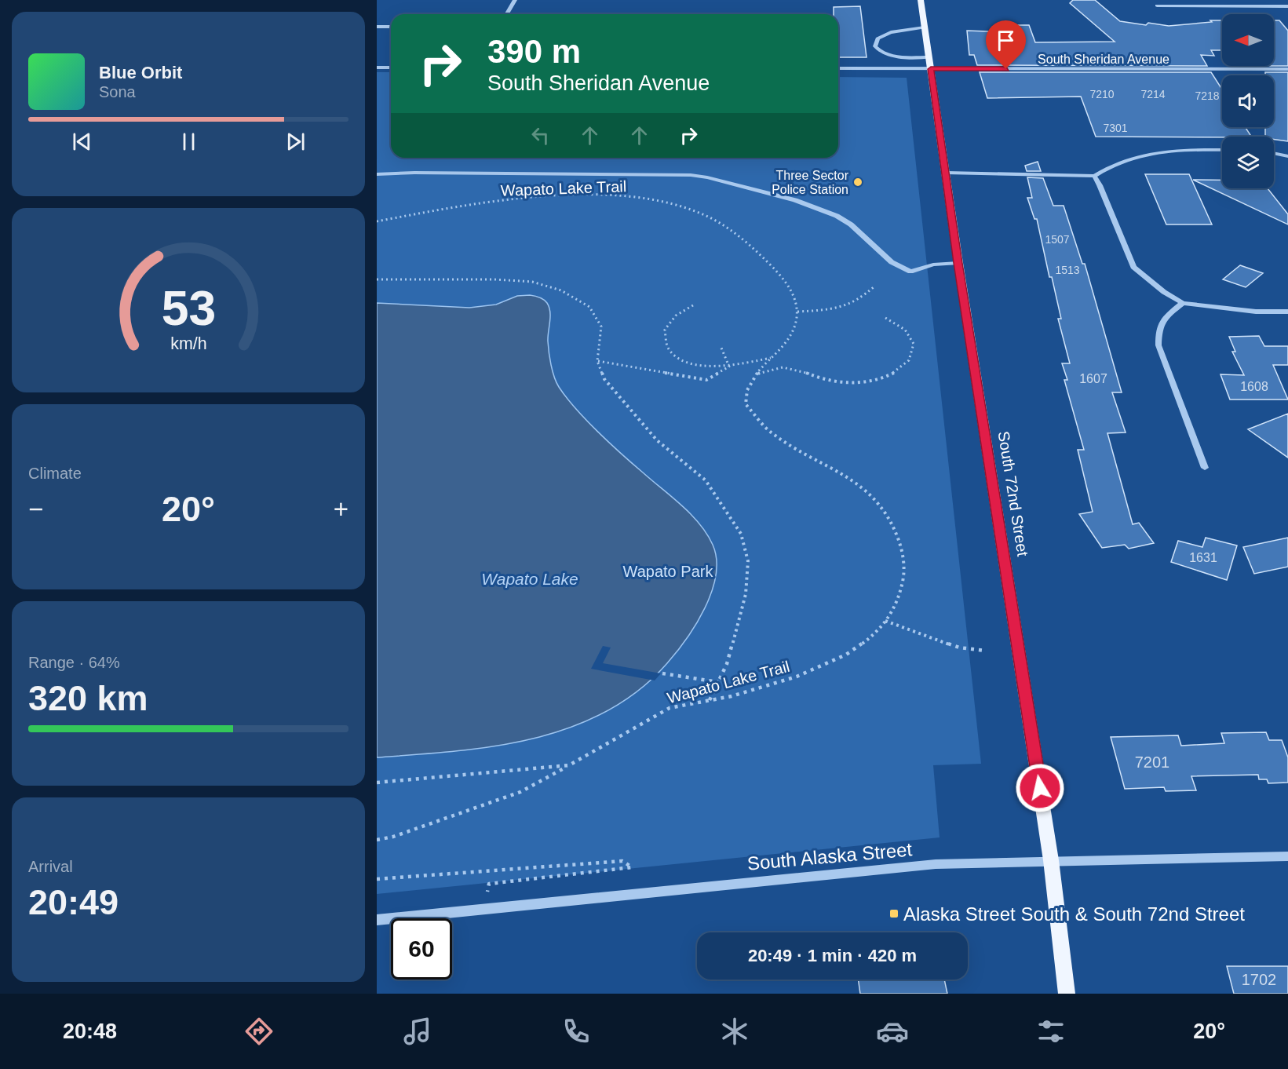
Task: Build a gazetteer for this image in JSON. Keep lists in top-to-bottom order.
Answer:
{
  "streets": {
    "main road": ["South 72nd Street"],
    "street": ["South Sheridan Avenue", "South Alaska Street"],
    "path": ["Wapato Lake Trail"]
  },
  "crossings": [
    ["South Sheridan Avenue", "South 72nd Street"],
    ["South 72nd Street", "South Alaska Street"]
  ],
  "water": ["Wapato Lake"],
  "parks": ["Wapato Park"],
  "places": {
    "other": ["Three Sector Police Station"],
    "transit": ["Alaska Street South & South 72nd Street"]
  },
  "house_numbers": [
    "7210",
    "7214",
    "7218",
    "7301",
    "1507",
    "1513",
    "1607",
    "1608",
    "1631",
    "7201",
    "1702"
  ],
  "north": "left",
  "page": {
    "turn": ["390 m", "South Sheridan Avenue"],
    "song": ["Blue Orbit", "Sona"],
    "tile": [
      "Climate",
      ["Range · 64%", "320 km"],
      ["Arrival", "20:49"]
    ],
    "heat": ["−", "20°", "+"],
    "limit": "60",
    "trip": "20:49 · 1 min · 420 m",
    "tabs": ["20:48", "20°"],
    "gauge": ["53", "km/h"]
  }
}
